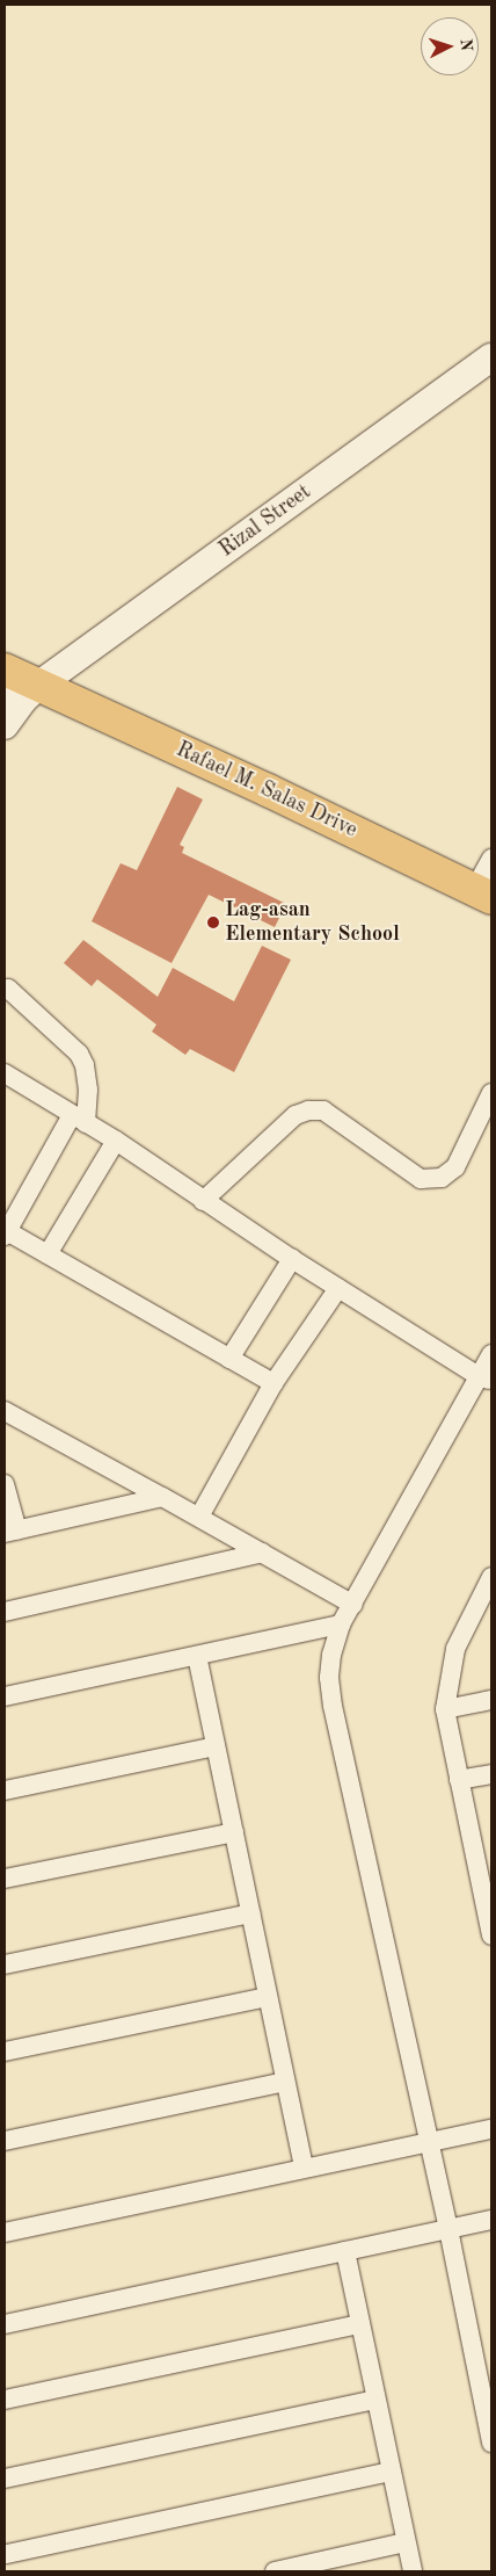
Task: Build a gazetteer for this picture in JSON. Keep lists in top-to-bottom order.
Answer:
{
  "streets": {
    "highway": ["Rafael M. Salas Drive"],
    "street": ["Rizal Street"]
  },
  "crossings": [
    ["Rizal Street", "Rafael M. Salas Drive"]
  ],
  "places": ["Lag-asan Elementary School"],
  "north": "right"
}
